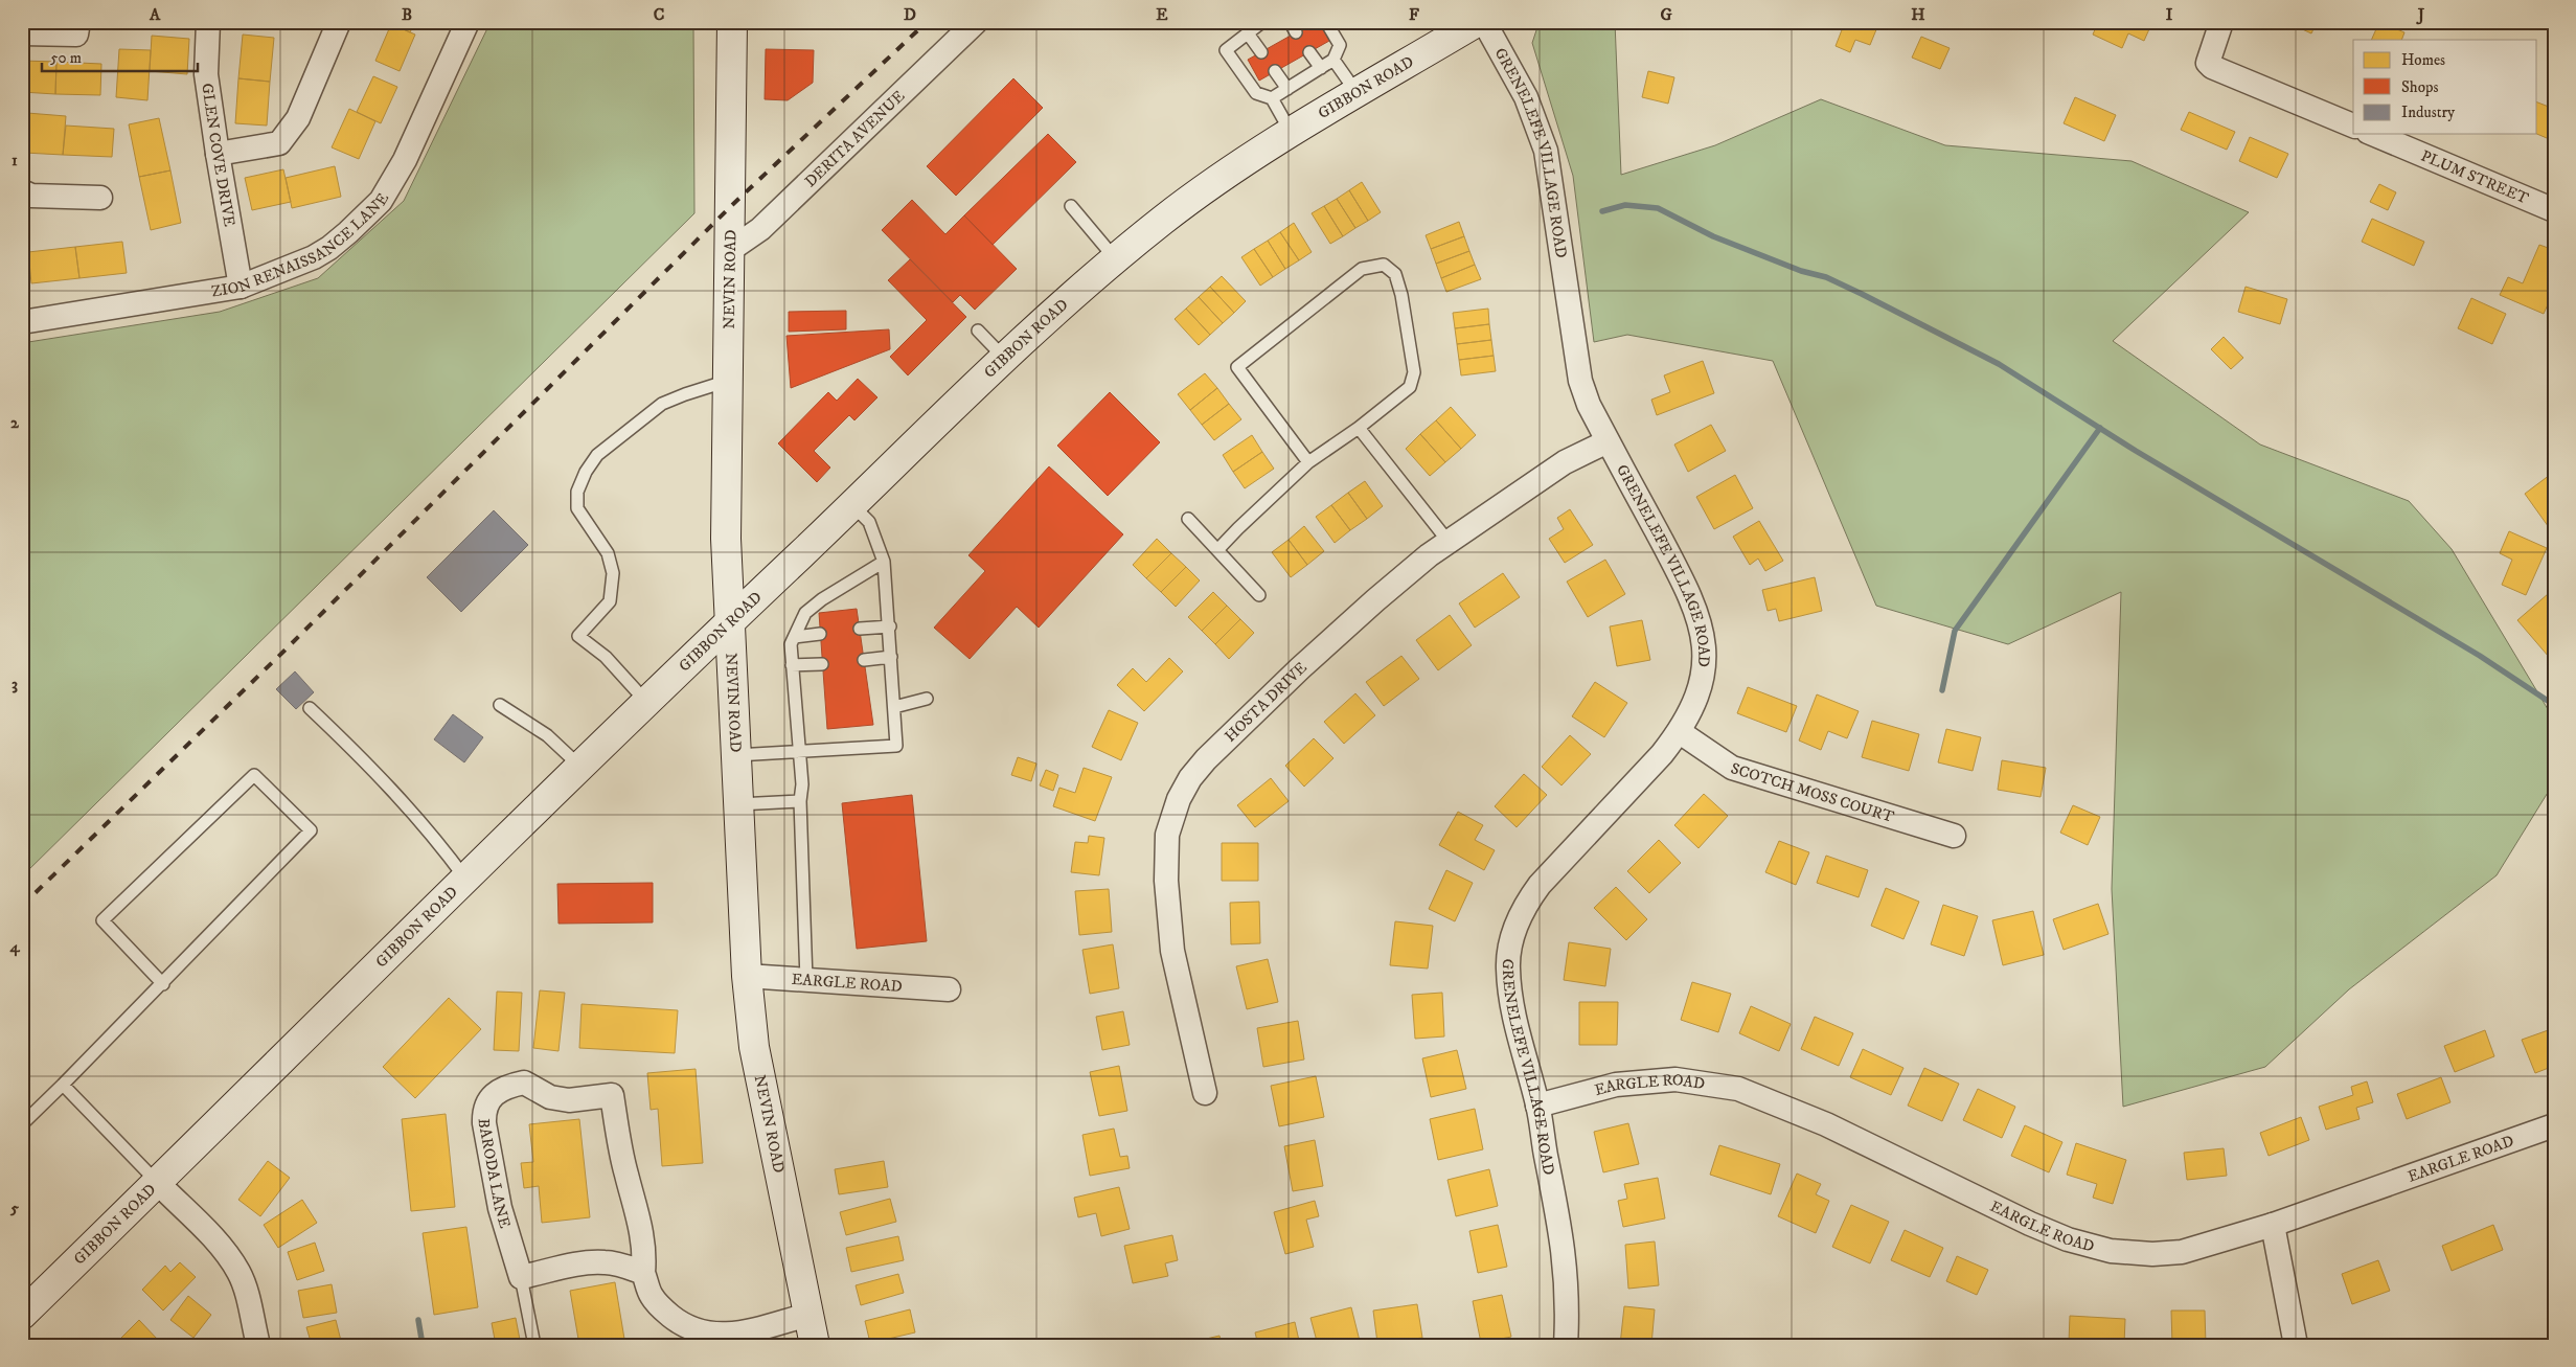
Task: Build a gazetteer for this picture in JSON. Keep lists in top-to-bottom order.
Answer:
{
  "streets": {
    "main road": ["GIBBON ROAD", "NEVIN ROAD"],
    "street": [
      "DERITA AVENUE",
      "GRENELEFE VILLAGE ROAD",
      "GLEN COVE DRIVE",
      "PLUM STREET",
      "ZION RENAISSANCE LANE",
      "HOSTA DRIVE",
      "SCOTCH MOSS COURT",
      "EARGLE ROAD",
      "BARODA LANE"
    ]
  },
  "crossings": [
    ["GIBBON ROAD", "NEVIN ROAD"],
    ["DERITA AVENUE", "NEVIN ROAD"],
    ["GRENELEFE VILLAGE ROAD", "HOSTA DRIVE"],
    ["GRENELEFE VILLAGE ROAD", "SCOTCH MOSS COURT"],
    ["GRENELEFE VILLAGE ROAD", "EARGLE ROAD"],
    ["GLEN COVE DRIVE", "ZION RENAISSANCE LANE"],
    ["NEVIN ROAD", "EARGLE ROAD"],
    ["NEVIN ROAD", "BARODA LANE"]
  ],
  "legend": ["Homes", "Shops", "Industry"],
  "scale_bar": "50 m",
  "grid": {
    "columns": [
      "A",
      "B",
      "C",
      "D",
      "E",
      "F",
      "G",
      "H",
      "I",
      "J"
    ],
    "rows": [
      "1",
      "2",
      "3",
      "4",
      "5"
    ]
  }
}
